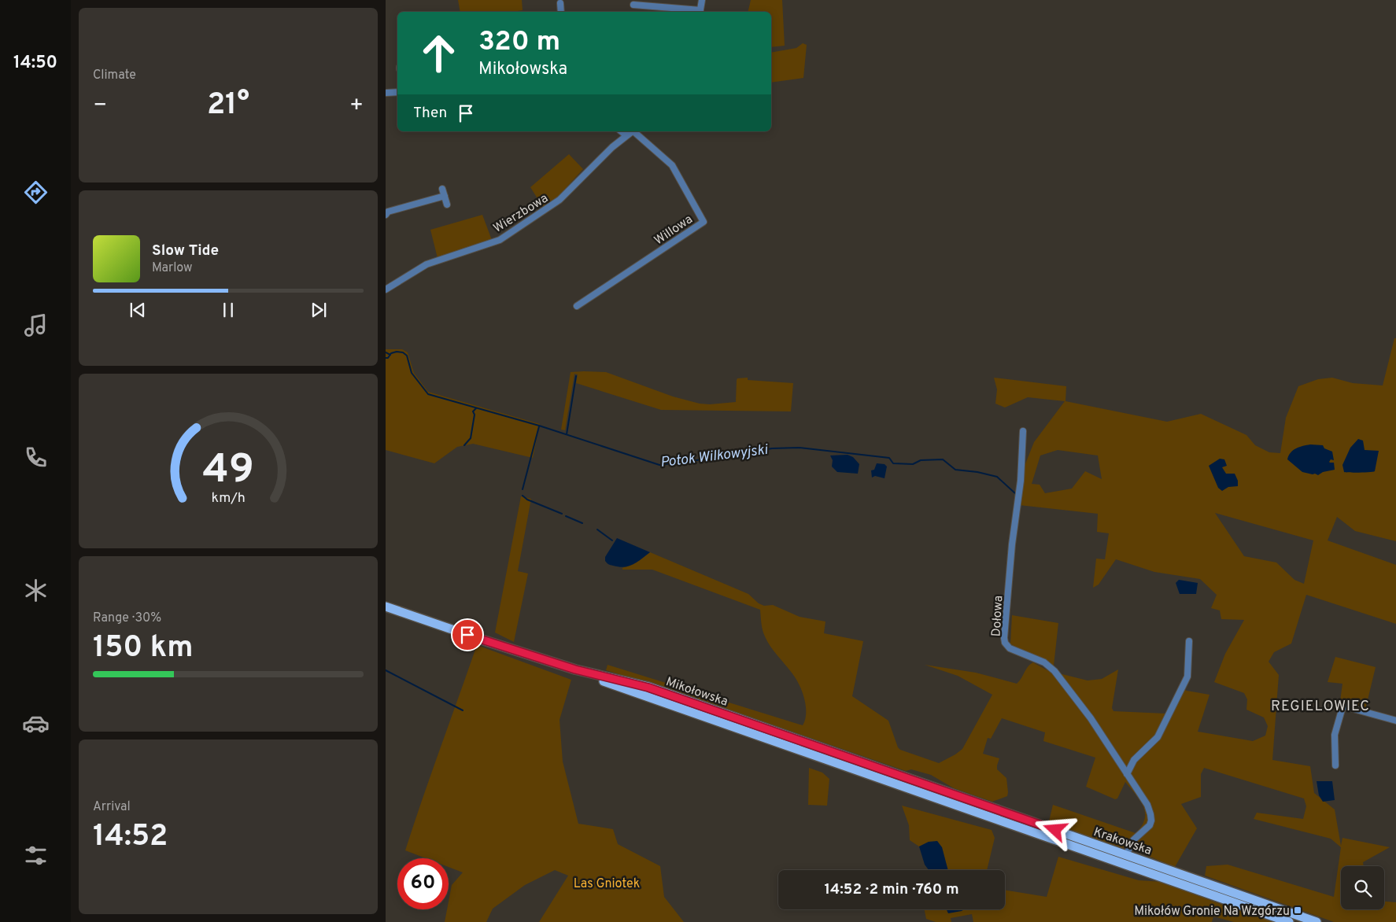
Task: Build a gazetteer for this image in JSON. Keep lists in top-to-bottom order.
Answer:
{
  "streets": {
    "main road": ["Mikołowska", "Krakowska"],
    "street": ["Wierzbowa", "Willowa", "Dołowa"]
  },
  "crossings": [
    ["Dołowa", "Krakowska"],
    ["Mikołowska", "Krakowska"]
  ],
  "districts": ["REGIELOWIEC"],
  "water": ["Potok Wilkowyjski"],
  "parks": ["Las Gniotek"],
  "places": {
    "transit": ["Mikołów Gronie Na Wzgórzu"]
  },
  "page": {
    "tabs": "14:50",
    "tile": [
      "Climate",
      ["Range · 30%", "150 km"],
      ["Arrival", "14:52"]
    ],
    "turn": ["320 m", "Mikołowska"],
    "heat": ["−", "21°", "+"],
    "then": "Then",
    "song": ["Slow Tide", "Marlow"],
    "limit": "60",
    "trip": "14:52 · 2 min · 760 m",
    "gauge": ["49", "km/h"]
  }
}
